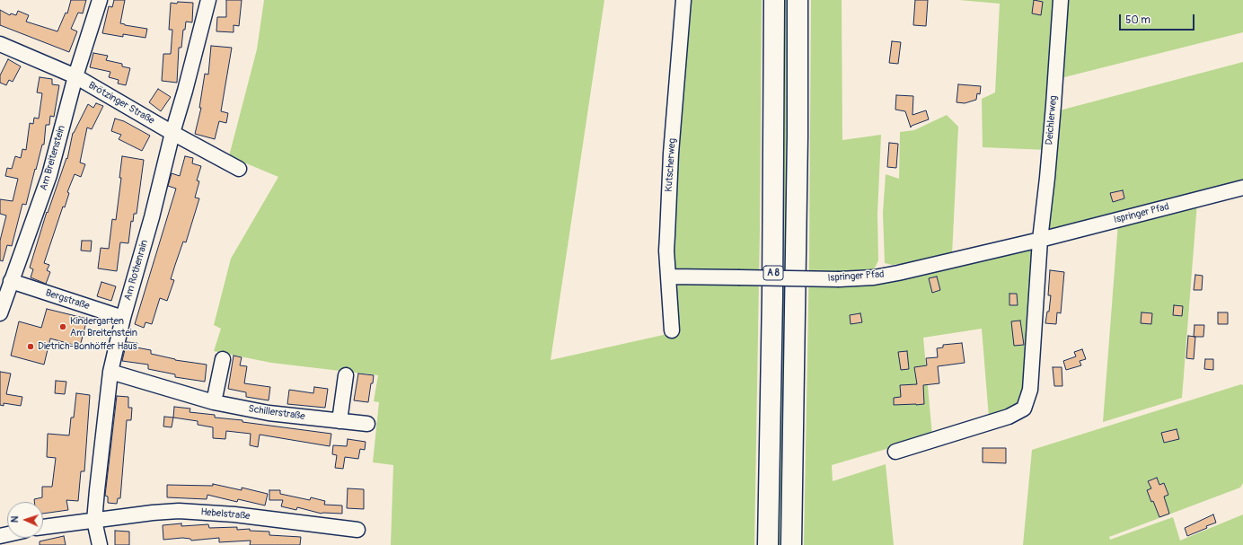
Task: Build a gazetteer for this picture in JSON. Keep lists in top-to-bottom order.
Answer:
{
  "streets": {
    "highway": ["A 8"],
    "street": [
      "Brötzinger Straße",
      "Deichlerweg",
      "Am Breitenstein",
      "Kutscherweg",
      "Ispringer Pfad",
      "Am Rothenrain",
      "Bergstraße",
      "Schillerstraße",
      "Hebelstraße"
    ]
  },
  "crossings": [
    ["Brötzinger Straße", "Am Breitenstein"],
    ["Brötzinger Straße", "Am Rothenrain"],
    ["Deichlerweg", "Ispringer Pfad"],
    ["Am Breitenstein", "Bergstraße"],
    ["Kutscherweg", "Ispringer Pfad"],
    ["Am Rothenrain", "Bergstraße"],
    ["Am Rothenrain", "Schillerstraße"],
    ["Am Rothenrain", "Hebelstraße"]
  ],
  "places": ["Kindergarten Am Breitenstein", "Dietrich-Bonhöffer Haus"],
  "scale_bar": "50 m",
  "north": "left"
}
